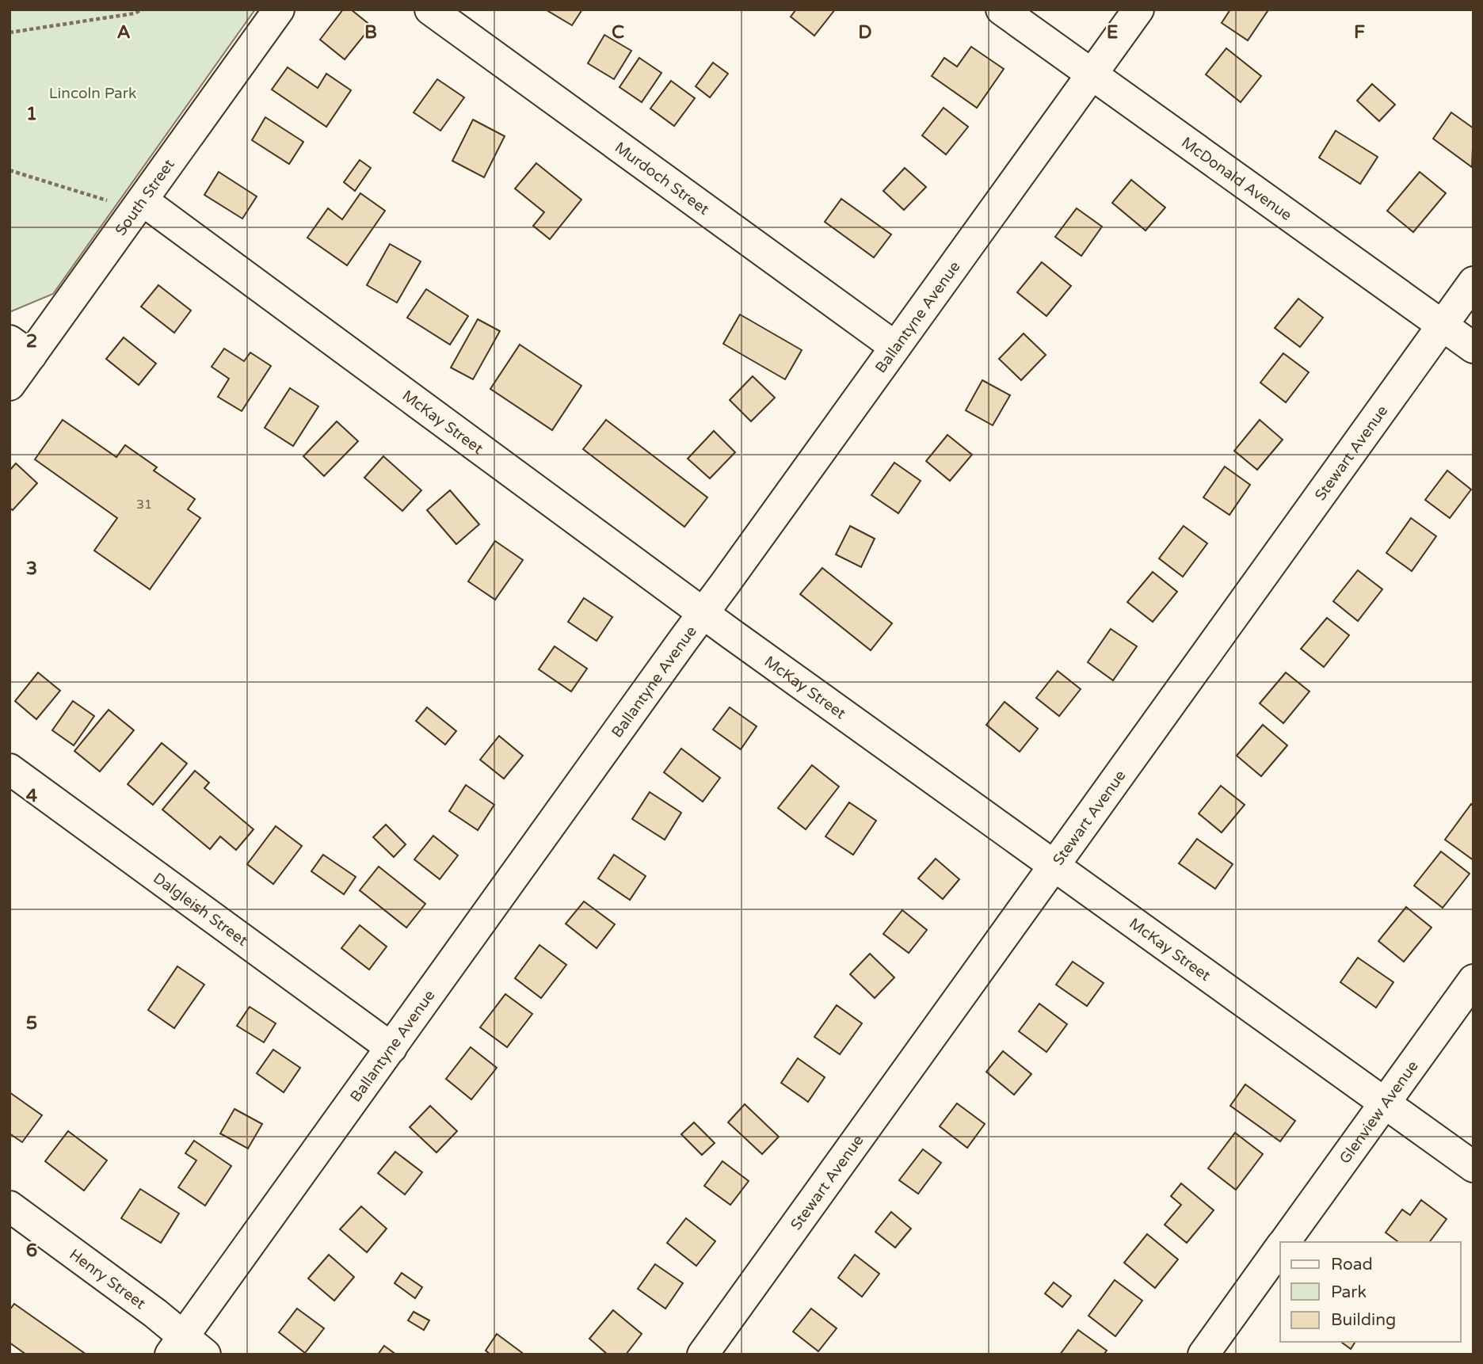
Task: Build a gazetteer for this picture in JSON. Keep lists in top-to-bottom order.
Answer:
{
  "streets": {
    "street": [
      "Murdoch Street",
      "McDonald Avenue",
      "South Street",
      "Ballantyne Avenue",
      "McKay Street",
      "Stewart Avenue",
      "Dalgleish Street",
      "Glenview Avenue",
      "Henry Street"
    ]
  },
  "crossings": [
    ["Murdoch Street", "Ballantyne Avenue"],
    ["McDonald Avenue", "Ballantyne Avenue"],
    ["McDonald Avenue", "Stewart Avenue"],
    ["South Street", "McKay Street"],
    ["Ballantyne Avenue", "McKay Street"],
    ["Ballantyne Avenue", "Dalgleish Street"],
    ["Ballantyne Avenue", "Henry Street"],
    ["McKay Street", "Stewart Avenue"],
    ["McKay Street", "Glenview Avenue"]
  ],
  "parks": ["Lincoln Park"],
  "house_numbers": ["31"],
  "legend": ["Road", "Park", "Building"],
  "grid": {
    "columns": [
      "A",
      "B",
      "C",
      "D",
      "E",
      "F"
    ],
    "rows": [
      "1",
      "2",
      "3",
      "4",
      "5",
      "6"
    ]
  }
}
